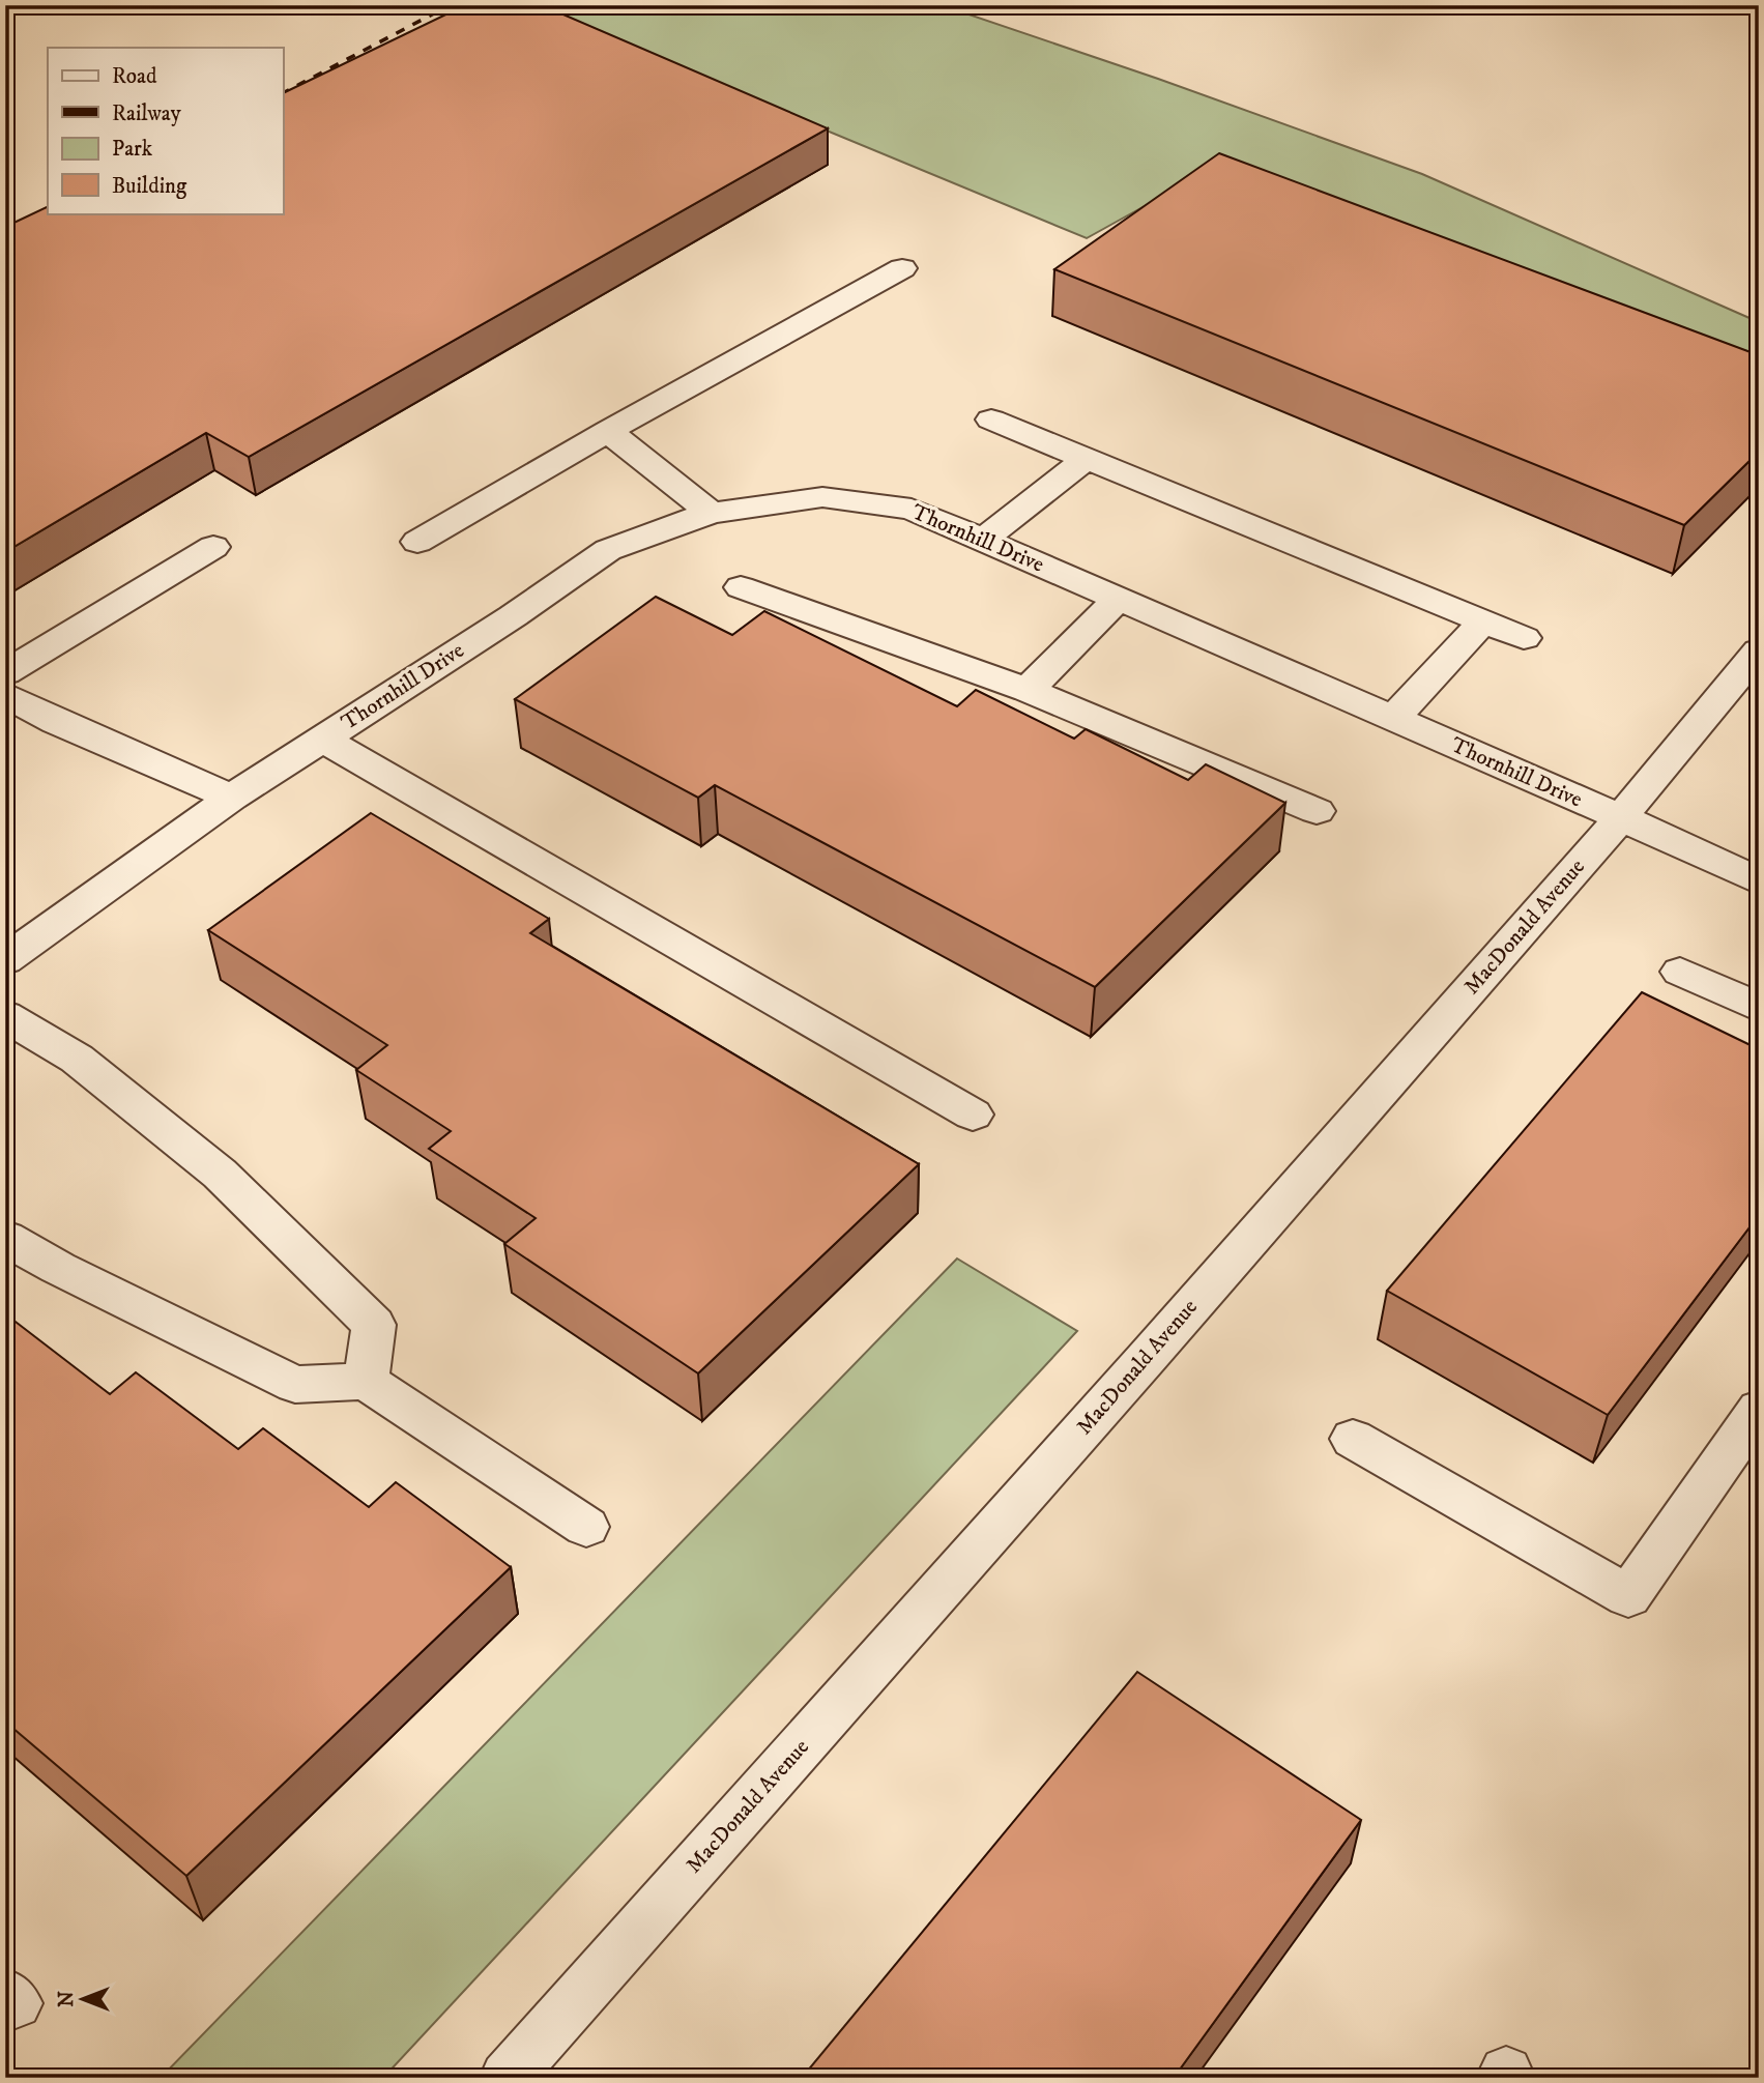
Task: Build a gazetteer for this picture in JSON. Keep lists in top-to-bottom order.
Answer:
{
  "streets": {
    "street": ["Thornhill Drive", "MacDonald Avenue"]
  },
  "crossings": [
    ["Thornhill Drive", "MacDonald Avenue"]
  ],
  "legend": [
    "Road",
    "Railway",
    "Park",
    "Building"
  ],
  "north": "left"
}
